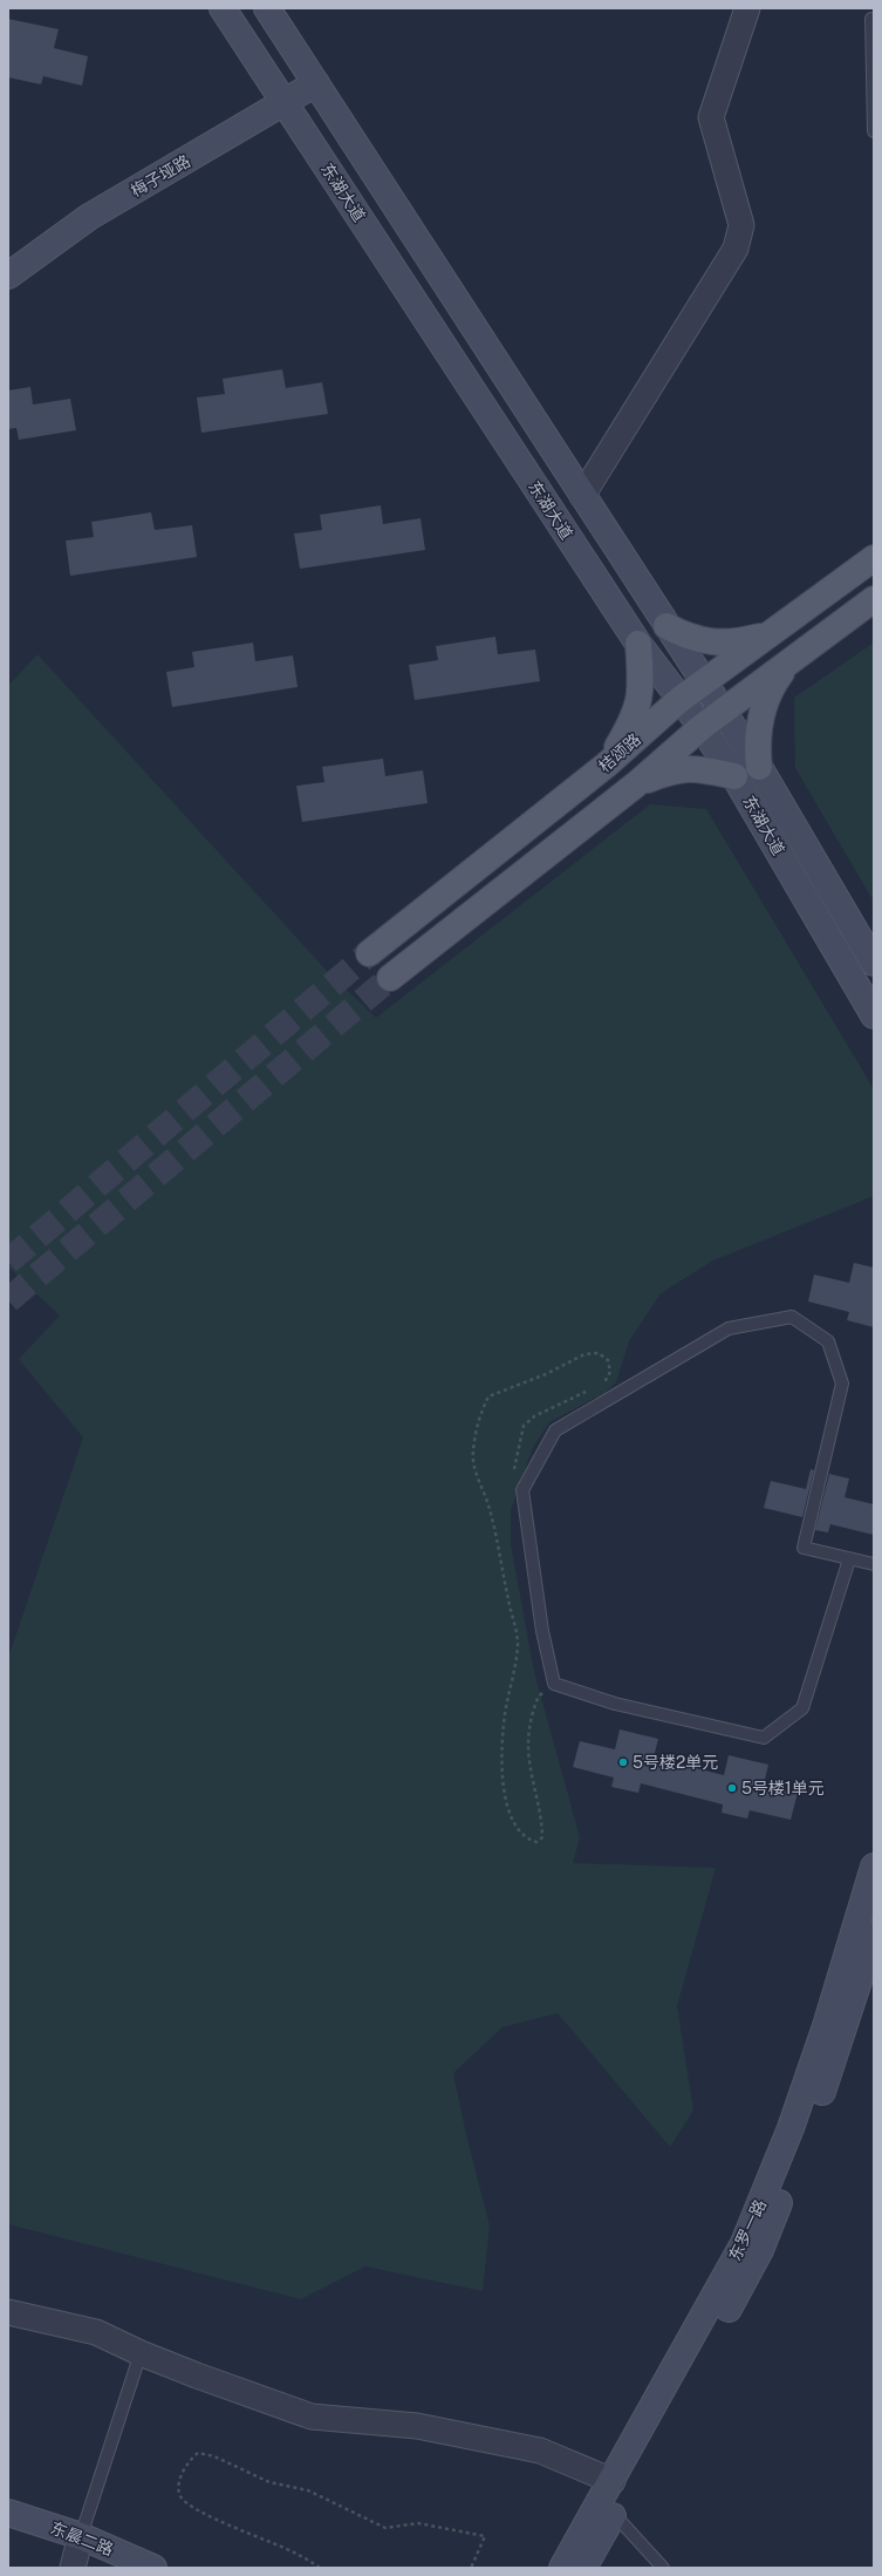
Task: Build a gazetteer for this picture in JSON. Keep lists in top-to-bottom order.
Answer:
{
  "streets": {
    "main road": [
      "梅子垭路",
      "东湖大道",
      "桔颂路",
      "东罗一路",
      "东晨二路"
    ]
  },
  "crossings": [
    ["梅子垭路", "东湖大道"],
    ["东湖大道", "桔颂路"]
  ],
  "places": ["5号楼2单元", "5号楼1单元"]
}
